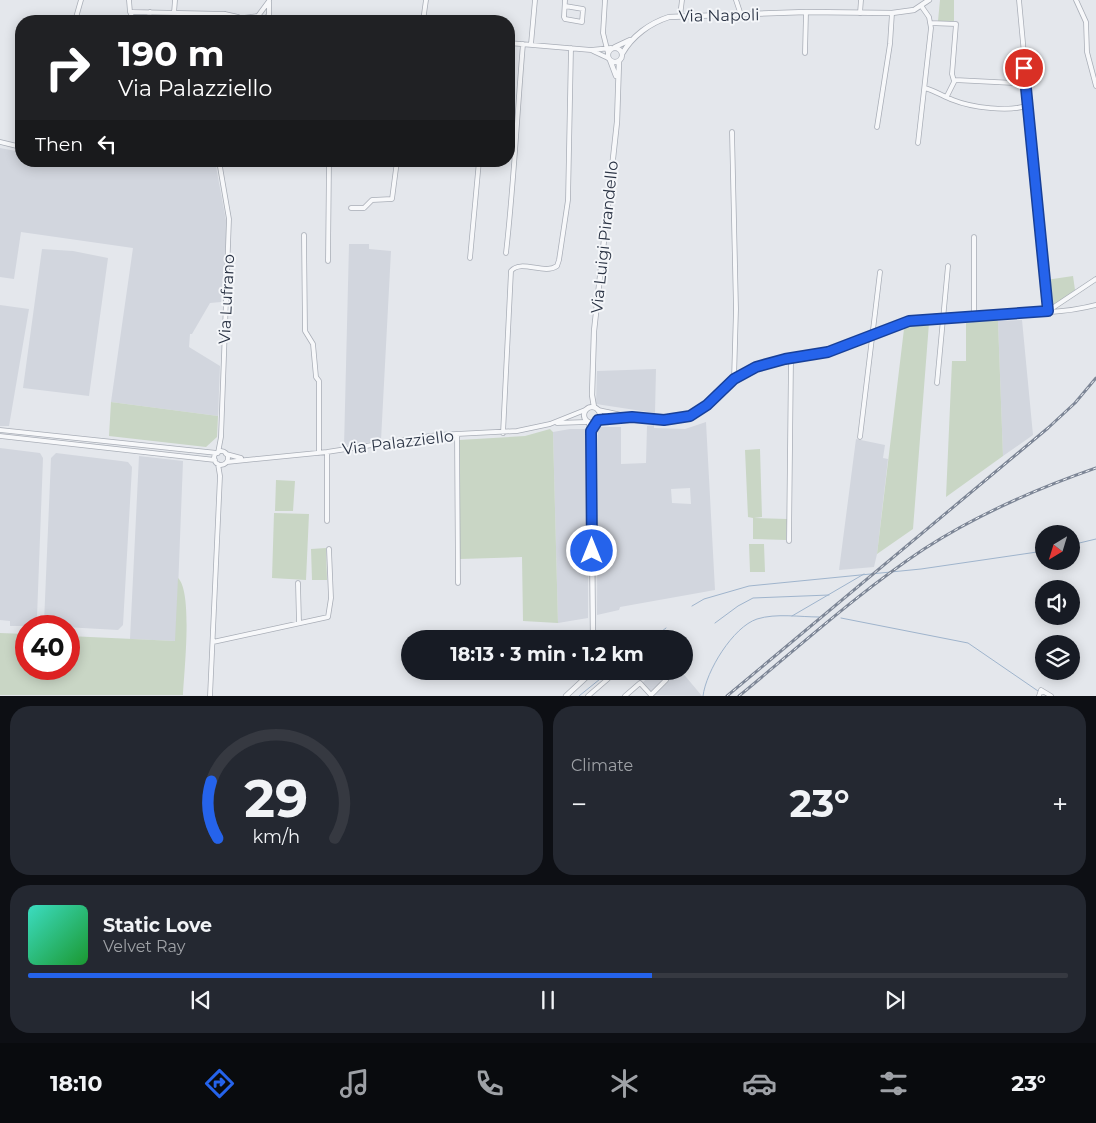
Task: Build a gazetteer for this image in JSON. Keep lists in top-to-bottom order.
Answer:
{
  "streets": {
    "street": [
      "Via Napoli",
      "Via Luigi Pirandello",
      "Via Lufrano",
      "Via Palazziello"
    ]
  },
  "crossings": [
    ["Via Napoli", "Via Luigi Pirandello"],
    ["Via Luigi Pirandello", "Via Palazziello"],
    ["Via Lufrano", "Via Palazziello"]
  ],
  "north": "bottom left",
  "page": {
    "turn": ["190 m", "Via Palazziello"],
    "then": "Then",
    "limit": "40",
    "trip": "18:13 · 3 min · 1.2 km",
    "tile": "Climate",
    "heat": ["−", "23°", "+"],
    "song": ["Static Love", "Velvet Ray"],
    "tabs": ["18:10", "23°"],
    "gauge": ["29", "km/h"]
  }
}
